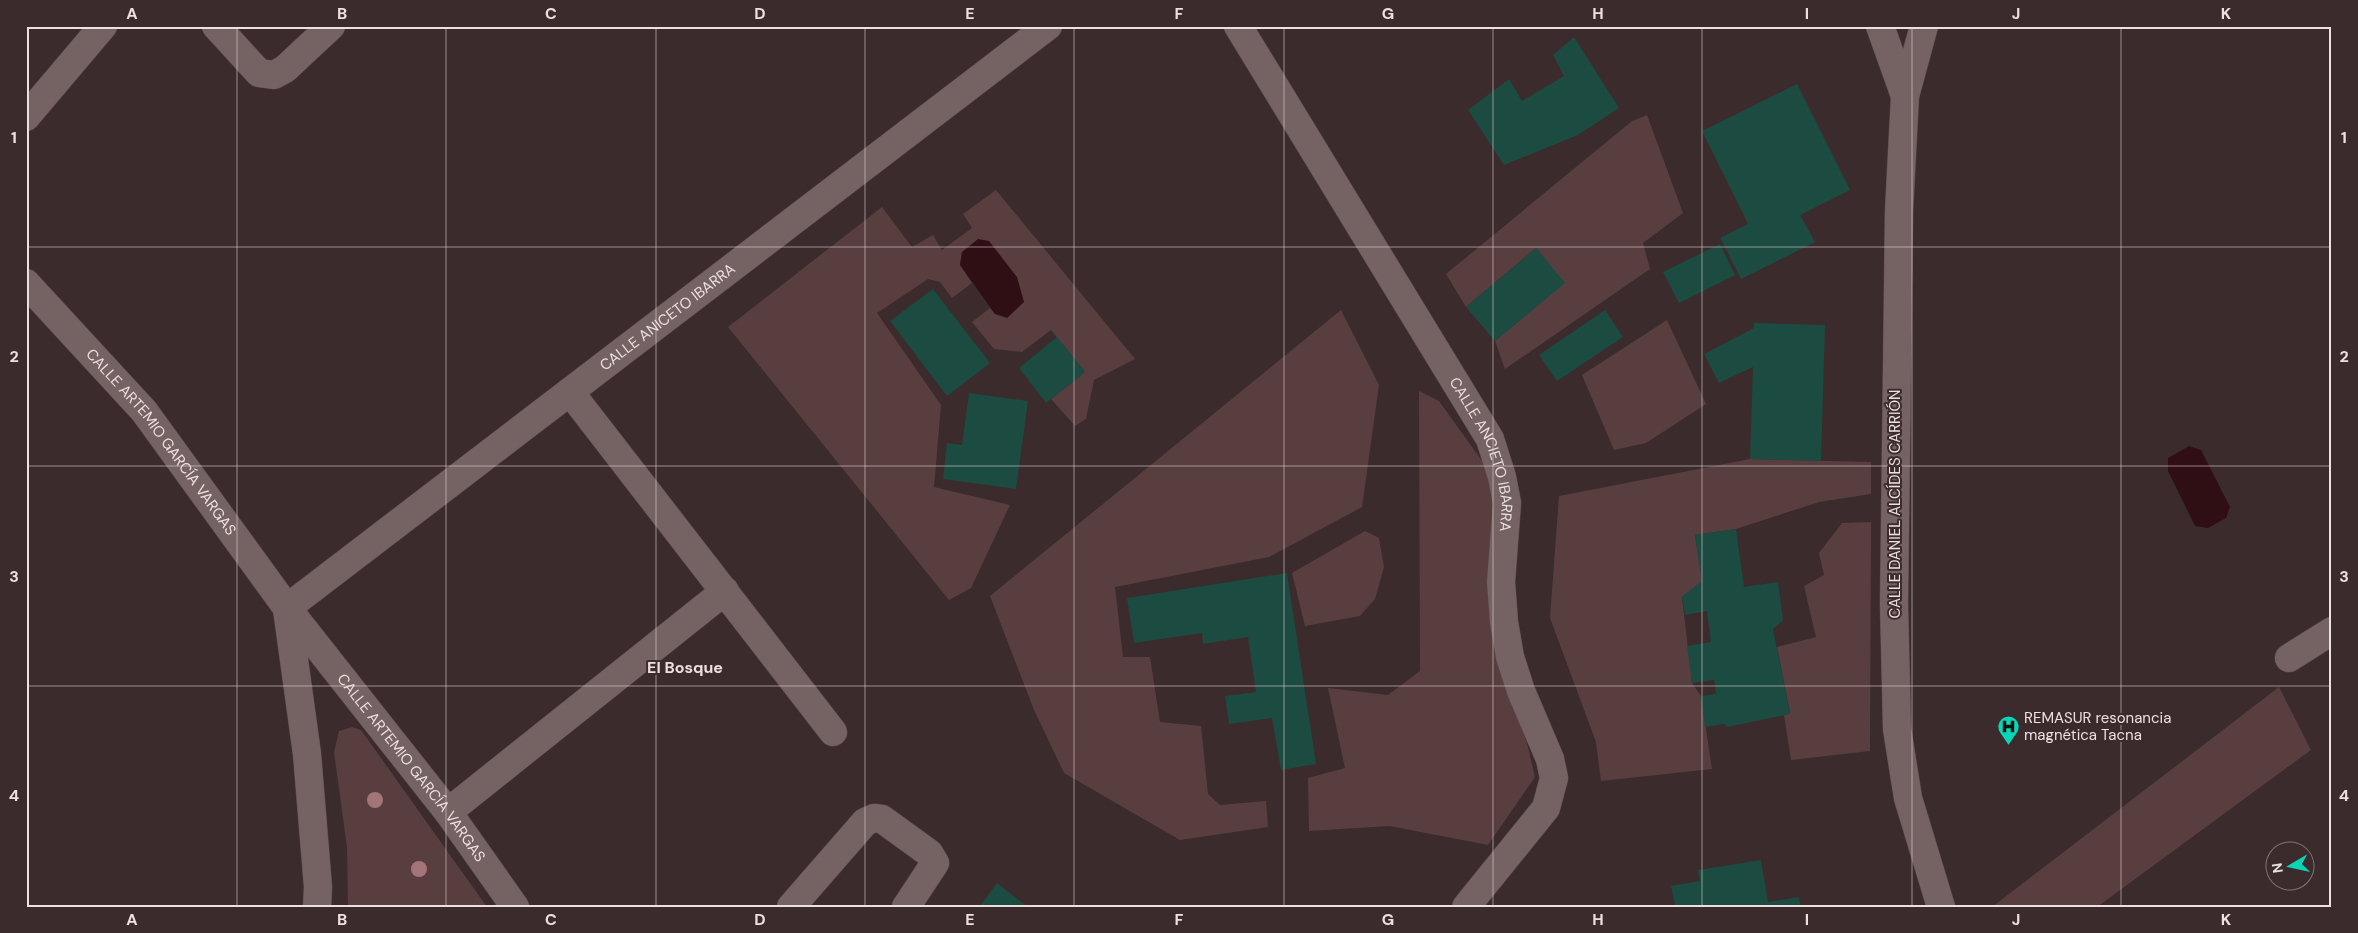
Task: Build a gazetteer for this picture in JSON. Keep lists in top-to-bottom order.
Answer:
{
  "streets": {
    "street": [
      "CALLE ANICETO IBARRA",
      "CALLE ARTEMIO GARCÍA VARGAS",
      "CALLE ANCIETO IBARRA",
      "CALLE DANIEL ALCÍDES CARRIÓN"
    ]
  },
  "crossings": [
    ["CALLE ANICETO IBARRA", "CALLE ARTEMIO GARCÍA VARGAS"]
  ],
  "districts": ["El Bosque"],
  "places": {
    "hospital": ["REMASUR resonancia magnética Tacna"]
  },
  "north": "left",
  "grid": {
    "columns": [
      "A",
      "B",
      "C",
      "D",
      "E",
      "F",
      "G",
      "H",
      "I",
      "J",
      "K"
    ],
    "rows": [
      "1",
      "2",
      "3",
      "4"
    ]
  }
}
